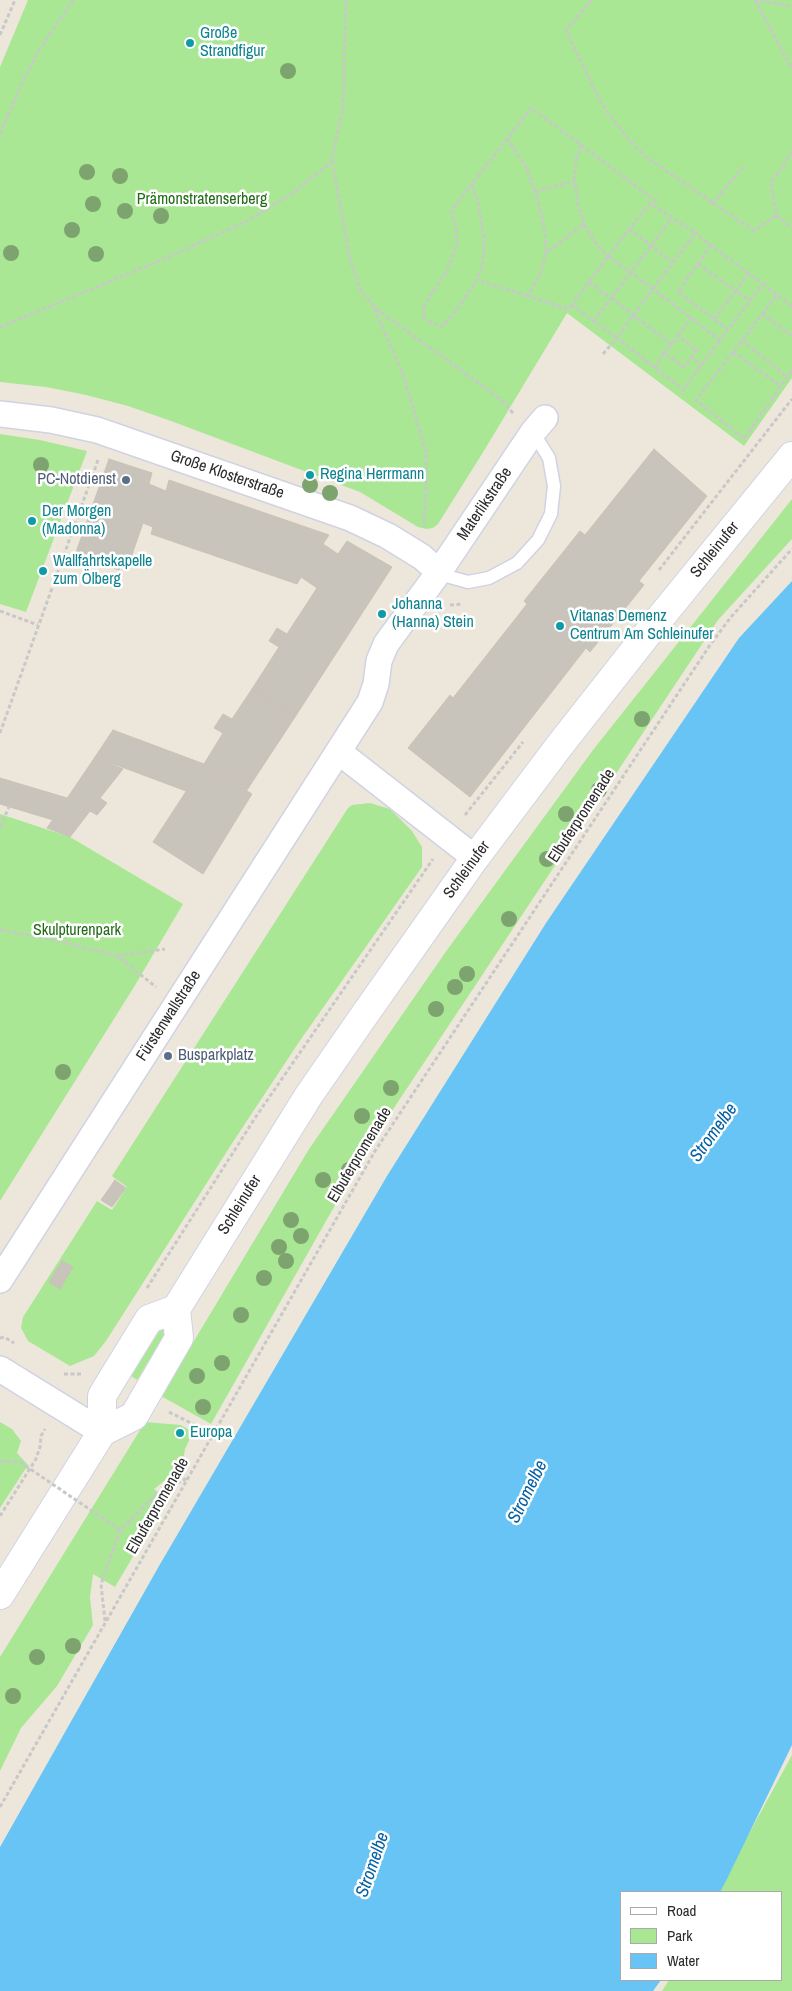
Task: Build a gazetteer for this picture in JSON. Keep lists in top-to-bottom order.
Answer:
{
  "streets": {
    "main road": ["Schleinufer"],
    "street": ["Große Klosterstraße", "Materlikstraße", "Fürstenwallstraße"],
    "path": ["Elbuferpromenade"]
  },
  "crossings": [
    ["Große Klosterstraße", "Materlikstraße"],
    ["Große Klosterstraße", "Fürstenwallstraße"],
    ["Materlikstraße", "Fürstenwallstraße"]
  ],
  "water": ["Stromelbe"],
  "parks": ["Prämonstratenserberg", "Skulpturenpark"],
  "places": [
    "Große Strandfigur",
    "Regina Herrmann",
    "PC-Notdienst",
    "Der Morgen (Madonna)",
    "Wallfahrtskapelle zum Ölberg",
    "Johanna (Hanna) Stein",
    "Vitanas Demenz Centrum Am Schleinufer",
    "Busparkplatz",
    "Europa"
  ],
  "legend": ["Road", "Park", "Water"]
}
